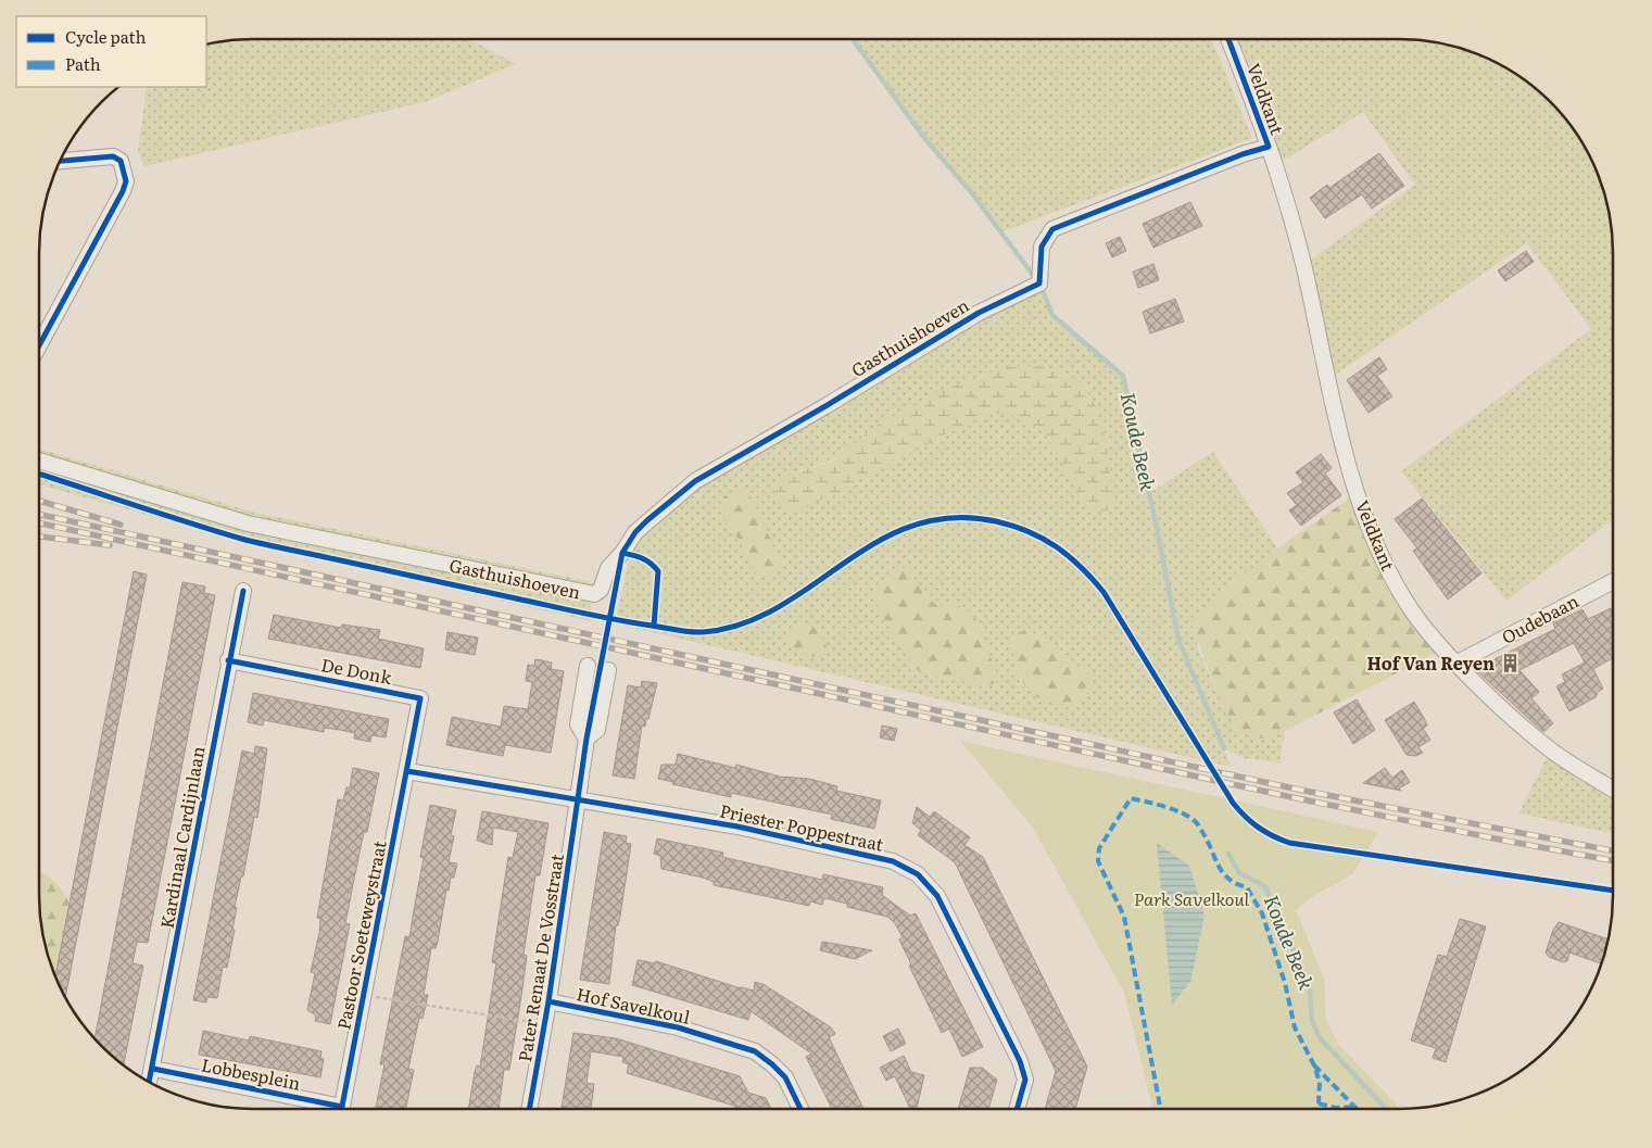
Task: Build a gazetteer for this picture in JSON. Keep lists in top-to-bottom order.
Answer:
{
  "streets": {
    "street": [
      "Veldkant",
      "Gasthuishoeven",
      "Oudebaan",
      "De Donk",
      "Priester Poppestraat",
      "Kardinaal Cardijnlaan",
      "Pastoor Soeteweystraat",
      "Pater Renaat De Vosstraat",
      "Hof Savelkoul",
      "Lobbesplein"
    ]
  },
  "crossings": [
    ["Veldkant", "Gasthuishoeven"],
    ["Veldkant", "Oudebaan"],
    ["De Donk", "Priester Poppestraat"],
    ["De Donk", "Kardinaal Cardijnlaan"],
    ["De Donk", "Pastoor Soeteweystraat"],
    ["Priester Poppestraat", "Pastoor Soeteweystraat"],
    ["Priester Poppestraat", "Pater Renaat De Vosstraat"],
    ["Kardinaal Cardijnlaan", "Lobbesplein"],
    ["Pater Renaat De Vosstraat", "Hof Savelkoul"]
  ],
  "water": ["Koude Beek"],
  "parks": ["Park Savelkoul"],
  "places": {
    "building": ["Hof Van Reyen"]
  },
  "legend": ["Cycle path", "Path"]
}
